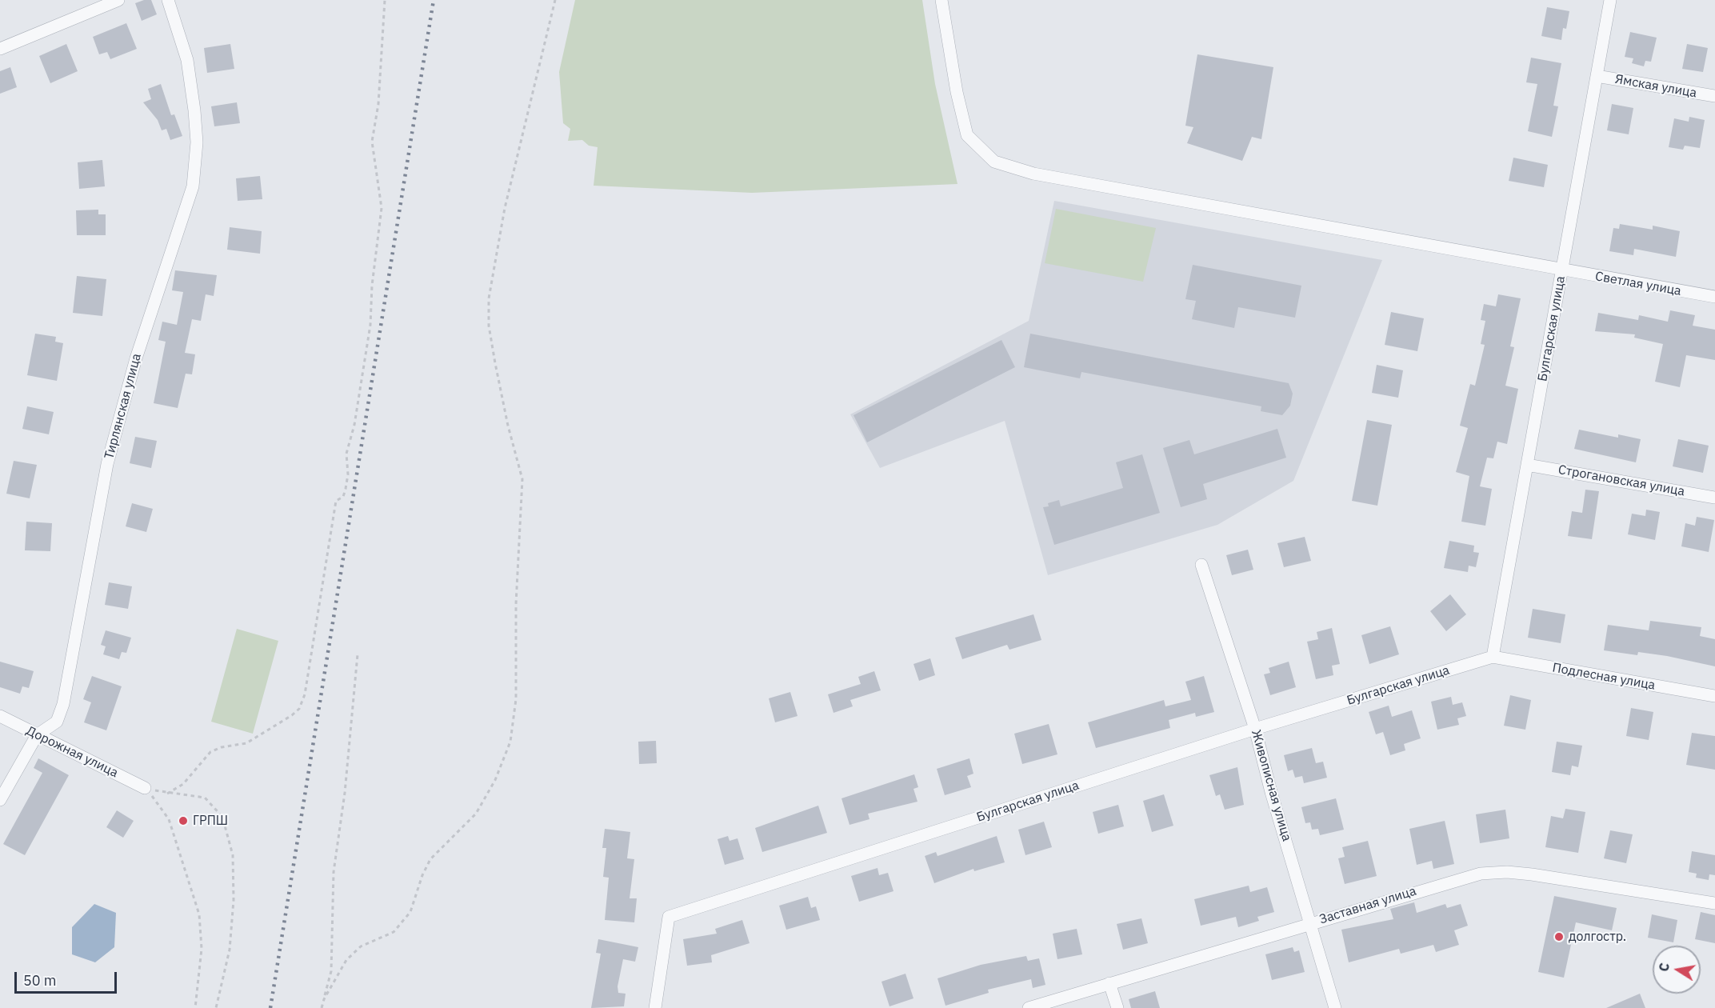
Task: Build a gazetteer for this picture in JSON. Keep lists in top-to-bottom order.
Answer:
{
  "streets": {
    "street": [
      "Ямская улица",
      "Светлая улица",
      "Булгарская улица",
      "Тирлянская улица",
      "Строгановская улица",
      "Подлесная улица",
      "Дорожная улица",
      "Живописная улица",
      "Заставная улица"
    ]
  },
  "crossings": [
    ["Ямская улица", "Булгарская улица"],
    ["Светлая улица", "Булгарская улица"],
    ["Булгарская улица", "Строгановская улица"],
    ["Булгарская улица", "Подлесная улица"],
    ["Булгарская улица", "Живописная улица"],
    ["Тирлянская улица", "Дорожная улица"],
    ["Живописная улица", "Заставная улица"]
  ],
  "places": ["ГРПШ", "долгостр."],
  "scale_bar": "50 m",
  "north": "left"
}
